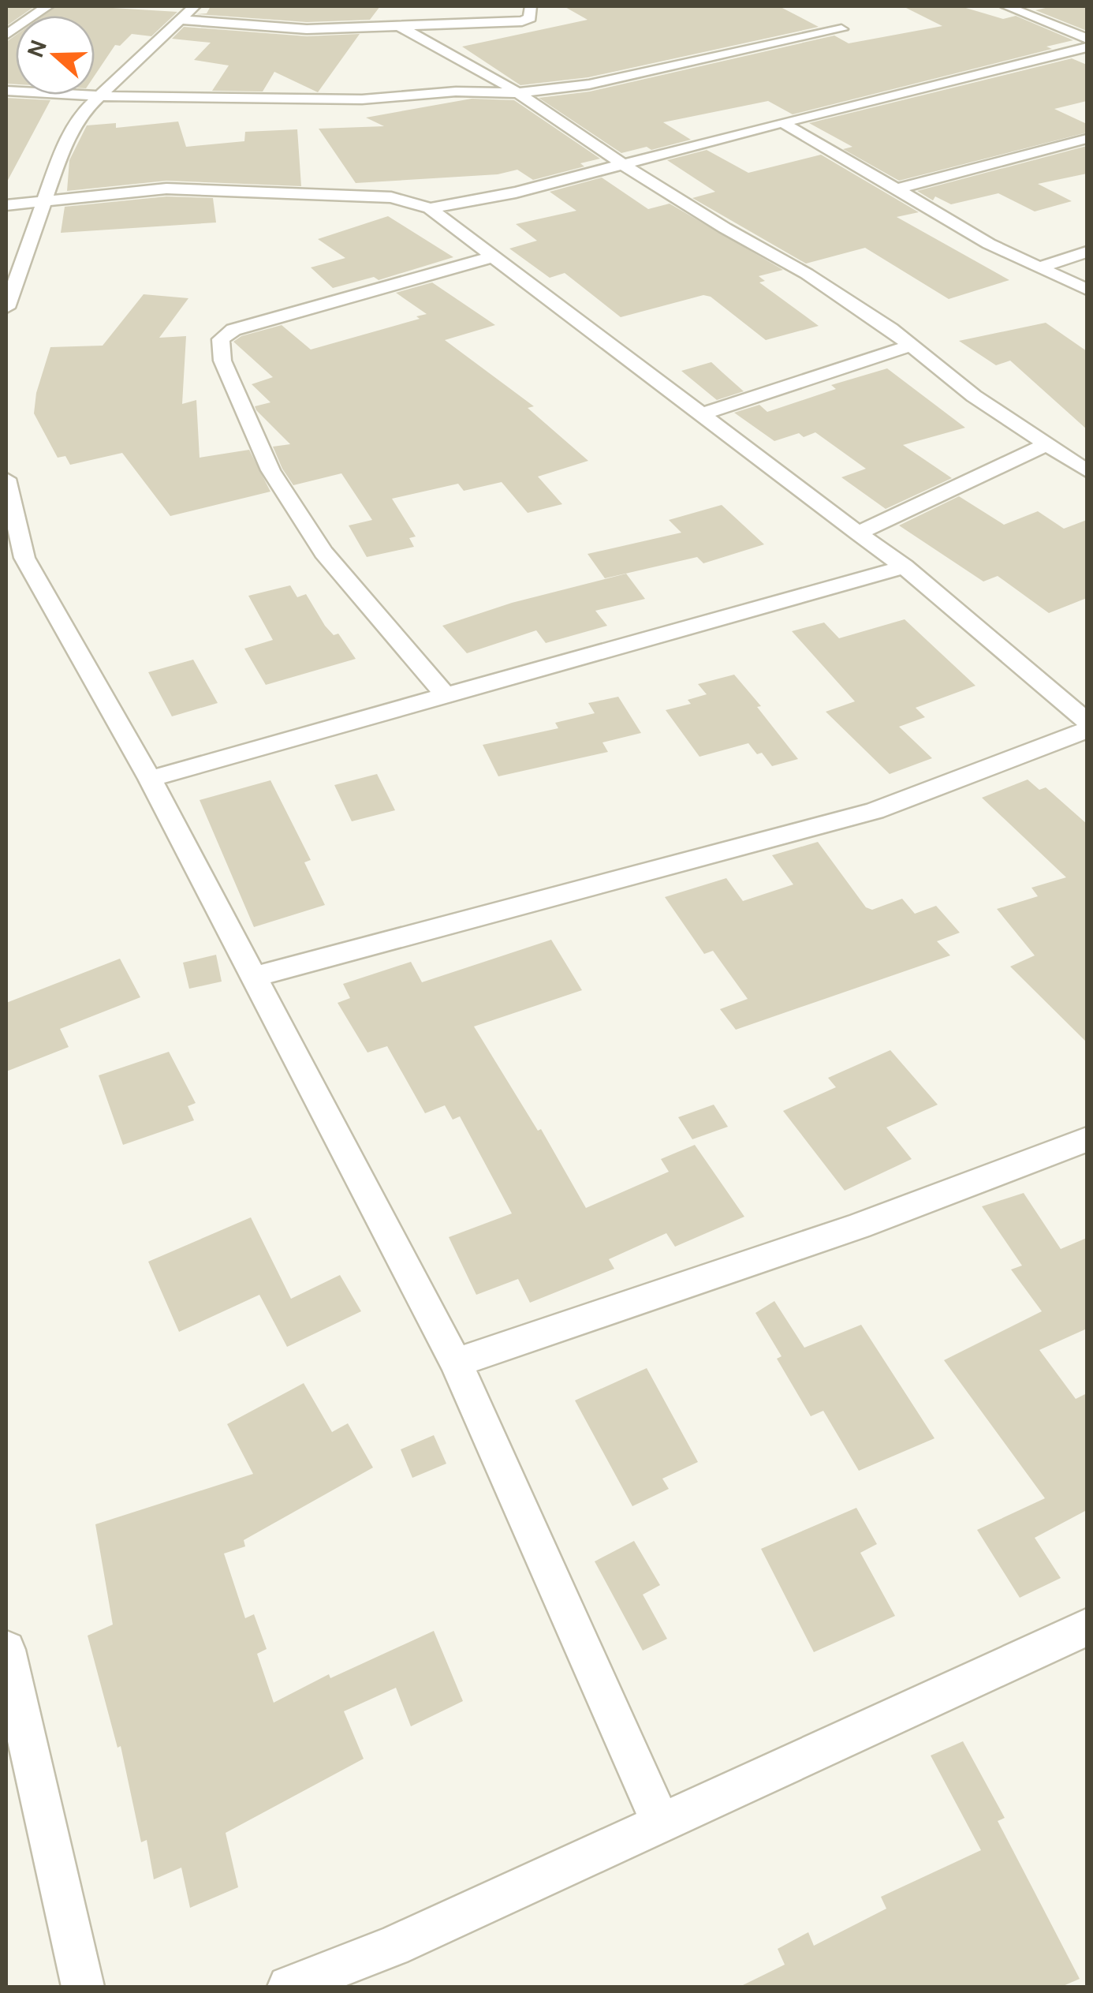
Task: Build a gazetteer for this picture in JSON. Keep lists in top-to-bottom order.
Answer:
{
  "north": "left"
}
